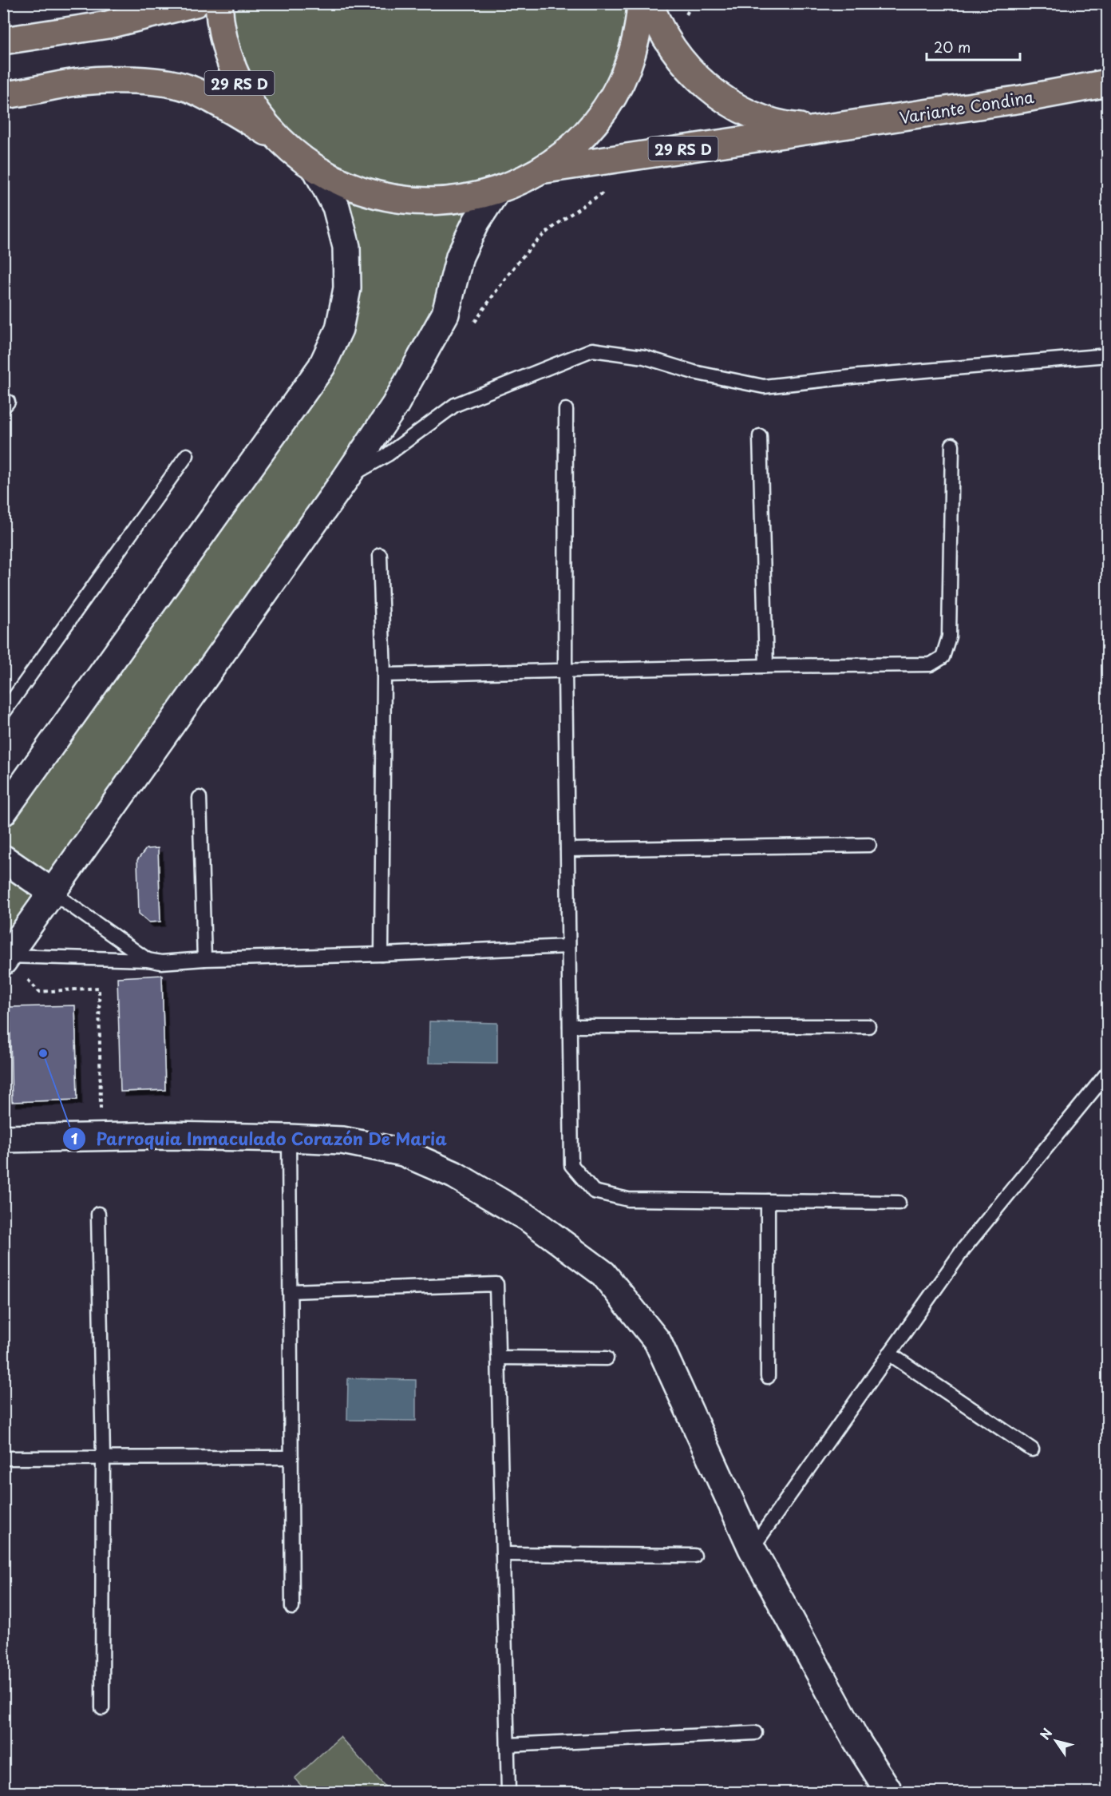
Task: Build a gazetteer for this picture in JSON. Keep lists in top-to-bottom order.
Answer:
{
  "streets": {
    "highway": ["29 RS D", "Variante Condina"]
  },
  "crossings": [
    ["29 RS D", "Variante Condina"]
  ],
  "places": ["Parroquia Inmaculado Corazón De Maria"],
  "scale_bar": "20 m",
  "north": "top left"
}
